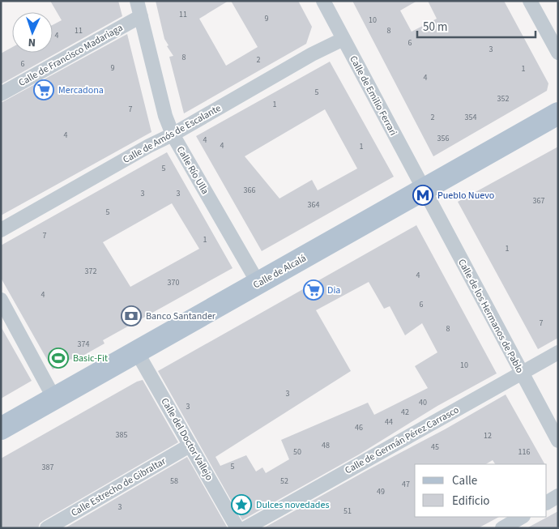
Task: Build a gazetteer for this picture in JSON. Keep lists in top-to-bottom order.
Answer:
{
  "streets": {
    "main road": ["Calle de Alcalá"],
    "street": [
      "Calle de Francisco Madariaga",
      "Calle de Emilio Ferrari",
      "Calle de Amós de Escalante",
      "Calle Río Ulla",
      "Calle de los Hermanos de Pablo",
      "Calle del Doctor Vallejo",
      "Calle de Germán Pérez Carrasco",
      "Calle Estrecho de Gibraltar"
    ]
  },
  "crossings": [
    ["Calle de Francisco Madariaga", "Calle Río Ulla"],
    ["Calle de Emilio Ferrari", "Calle de Amós de Escalante"],
    ["Calle de Emilio Ferrari", "Calle de Alcalá"],
    ["Calle de Emilio Ferrari", "Calle de los Hermanos de Pablo"],
    ["Calle de Amós de Escalante", "Calle Río Ulla"],
    ["Calle Río Ulla", "Calle de Alcalá"],
    ["Calle de Alcalá", "Calle de los Hermanos de Pablo"],
    ["Calle de Alcalá", "Calle del Doctor Vallejo"],
    ["Calle de los Hermanos de Pablo", "Calle de Germán Pérez Carrasco"],
    ["Calle del Doctor Vallejo", "Calle Estrecho de Gibraltar"]
  ],
  "places": {
    "supermarket": ["Mercadona", "Dia"],
    "metro station": ["Pueblo Nuevo"],
    "bank": ["Banco Santander"],
    "sports": ["Basic-Fit"],
    "place": ["Dulces novedades"]
  },
  "house_numbers": [
    "11",
    "9",
    "10",
    "11",
    "8",
    "4",
    "6",
    "3",
    "8",
    "2",
    "6",
    "9",
    "1",
    "4",
    "5",
    "352",
    "1",
    "7",
    "2",
    "354",
    "4",
    "356",
    "4",
    "4",
    "1",
    "5",
    "366",
    "3",
    "3",
    "367",
    "364",
    "5",
    "7",
    "1",
    "1",
    "372",
    "4",
    "370",
    "4",
    "6",
    "7",
    "8",
    "374",
    "10",
    "3",
    "40",
    "3",
    "42",
    "44",
    "46",
    "385",
    "12",
    "48",
    "45",
    "50",
    "116",
    "5",
    "387",
    "58",
    "52",
    "47",
    "49",
    "3",
    "51"
  ],
  "legend": ["Calle", "Edificio"],
  "scale_bar": "50 m",
  "north": "bottom"
}
